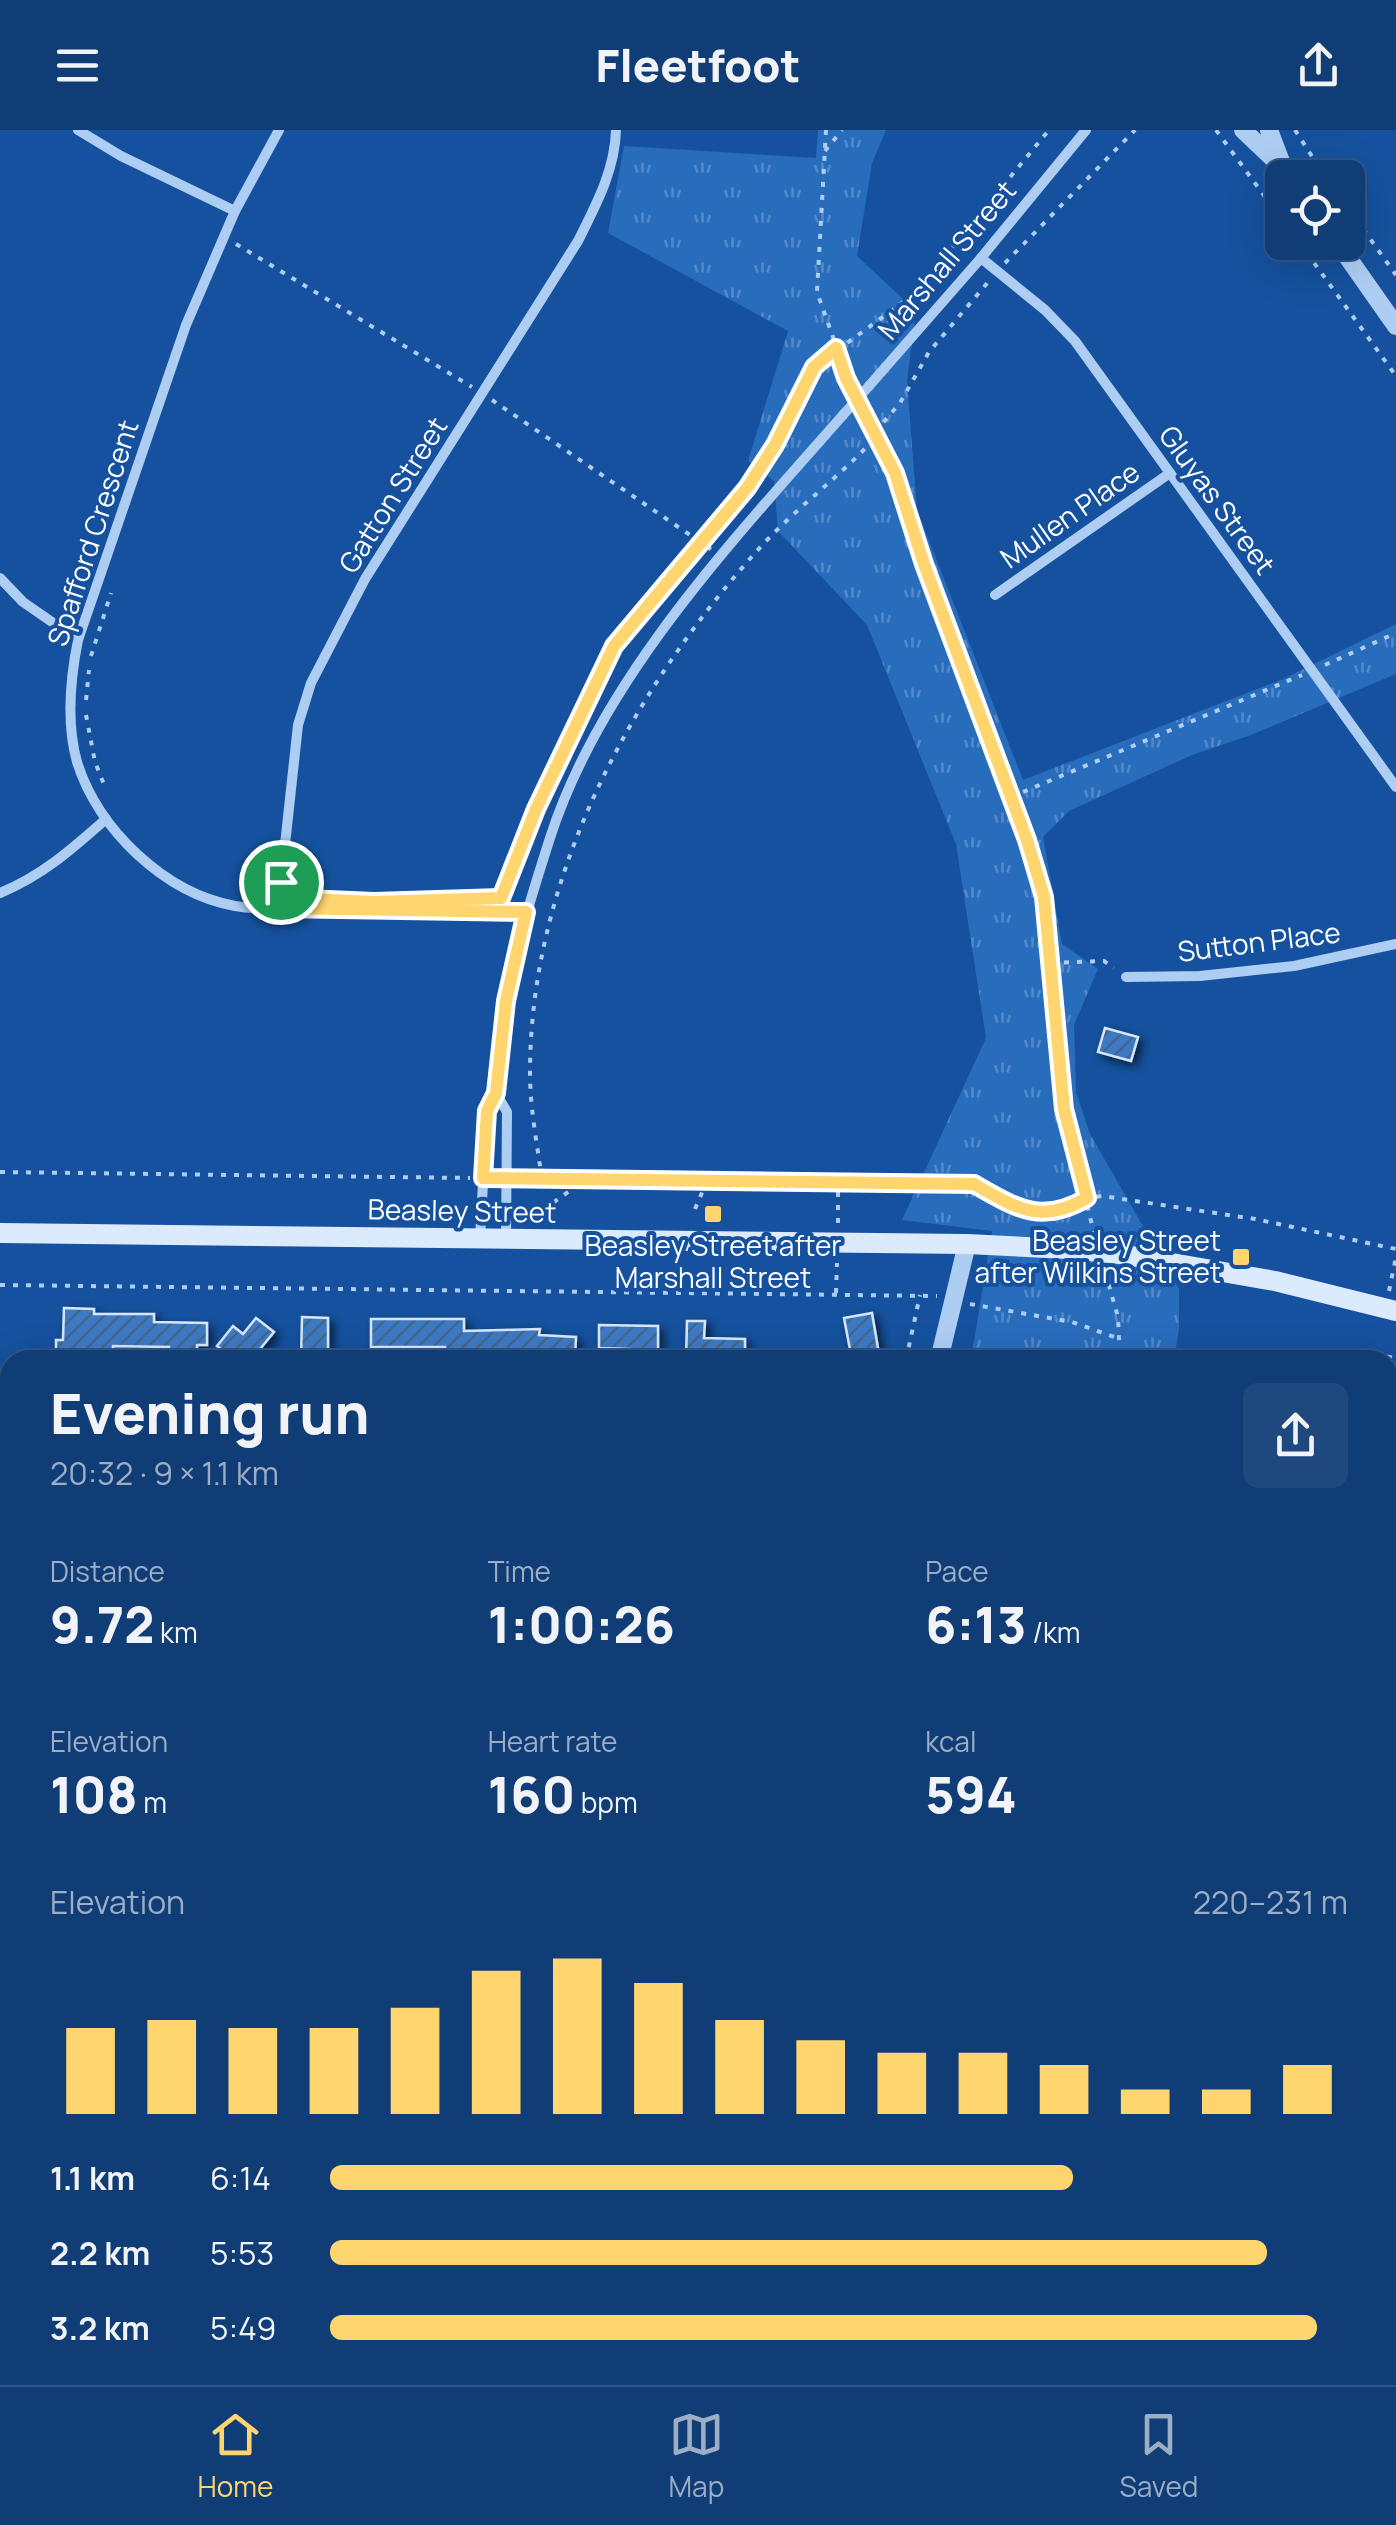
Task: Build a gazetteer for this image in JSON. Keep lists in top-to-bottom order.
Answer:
{
  "streets": {
    "main road": ["Beasley Street"],
    "street": [
      "Marshall Street",
      "Gatton Street",
      "Gluyas Street",
      "Mullen Place",
      "Spafford Crescent",
      "Sutton Place"
    ]
  },
  "crossings": [
    ["Marshall Street", "Gluyas Street"],
    ["Marshall Street", "Spafford Crescent"],
    ["Marshall Street", "Beasley Street"],
    ["Gatton Street", "Spafford Crescent"],
    ["Gluyas Street", "Mullen Place"]
  ],
  "places": {
    "transit": ["Beasley Street after Marshall Street", "Beasley Street after Wilkins Street"]
  },
  "page": {
    "header": "Fleetfoot",
    "heading": ["Evening run", "20:32 · 9 × 1.1 km"],
    "stats": [
      ["Distance", "9.72 km"],
      ["Time", "1:00:26"],
      ["Pace", "6:13 /km"],
      ["Elevation", "108 m"],
      ["Heart rate", "160 bpm"],
      ["kcal", "594"]
    ],
    "chart": ["Elevation", "220–231 m"],
    "list": [
      {
        "name": "1.1 km",
        "note": "6:14"
      },
      {
        "name": "2.2 km",
        "note": "5:53"
      },
      {
        "name": "3.2 km",
        "note": "5:49"
      }
    ],
    "tabs": ["Home", "Map", "Saved"]
  }
}
